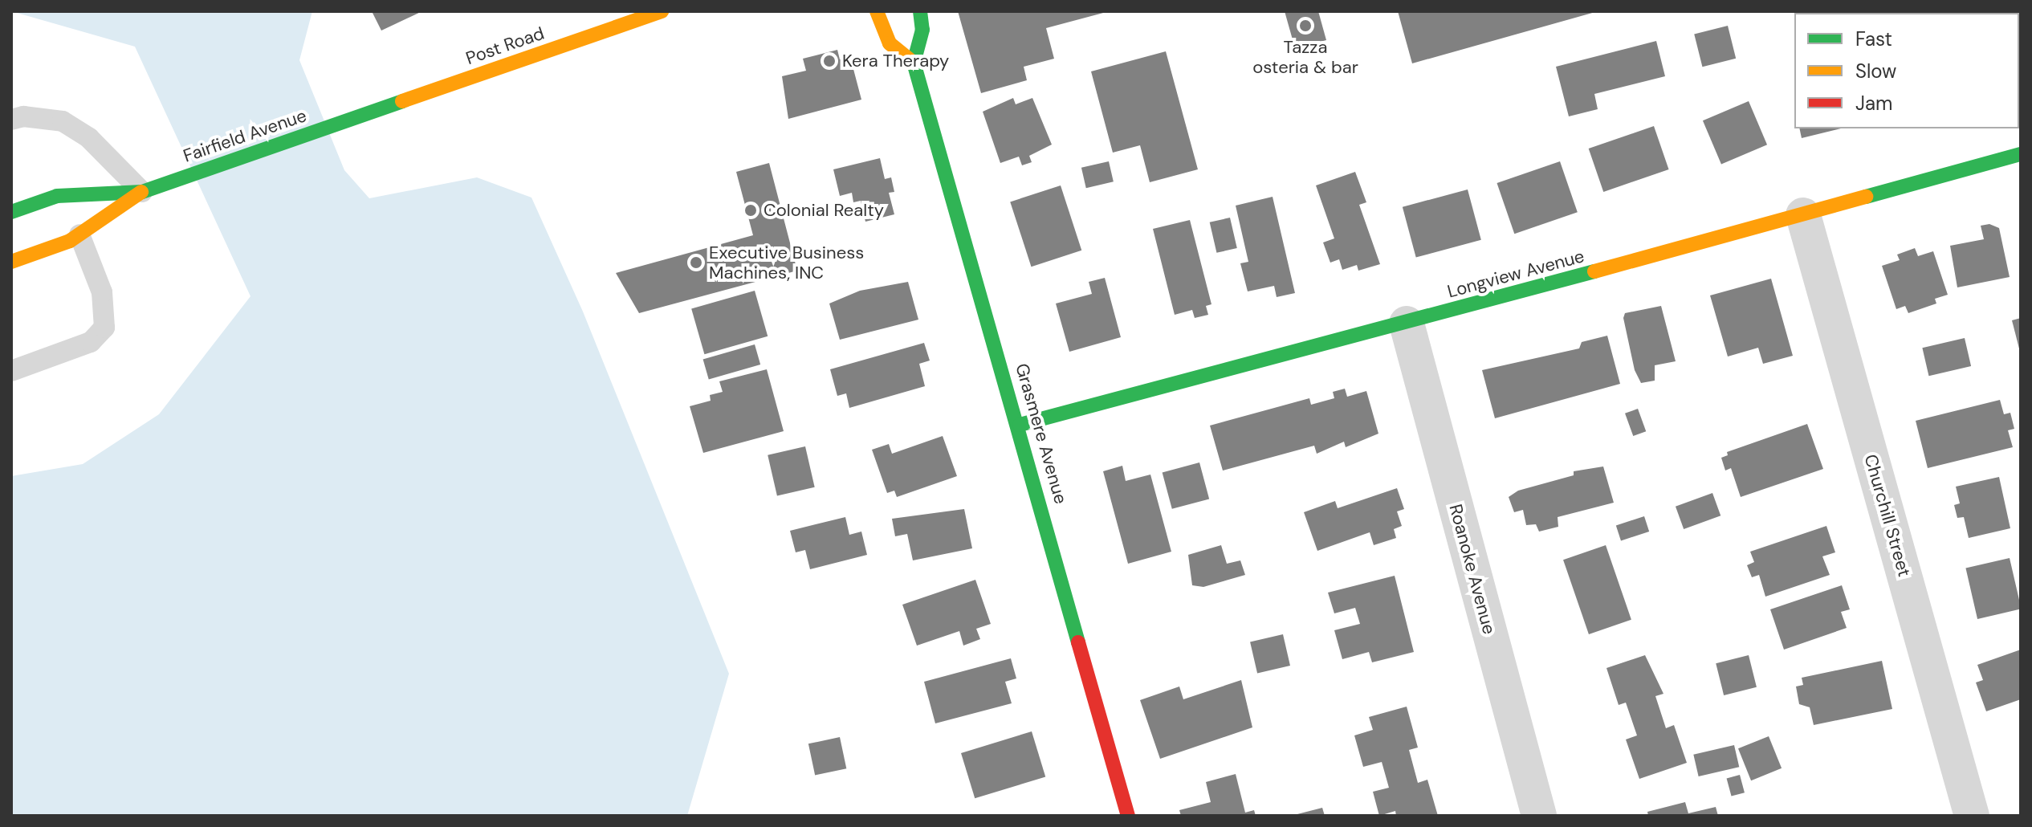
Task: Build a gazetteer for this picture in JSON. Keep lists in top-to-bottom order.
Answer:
{
  "streets": {
    "street": [
      "Post Road",
      "Fairfield Avenue",
      "Longview Avenue",
      "Grasmere Avenue",
      "Churchill Street",
      "Roanoke Avenue"
    ]
  },
  "crossings": [
    ["Post Road", "Fairfield Avenue"],
    ["Longview Avenue", "Grasmere Avenue"],
    ["Longview Avenue", "Churchill Street"],
    ["Longview Avenue", "Roanoke Avenue"]
  ],
  "places": [
    "Tazza osteria & bar",
    "Kera Therapy",
    "Colonial Realty",
    "Executive Business Machines, INC"
  ],
  "legend": ["Fast", "Slow", "Jam"]
}
